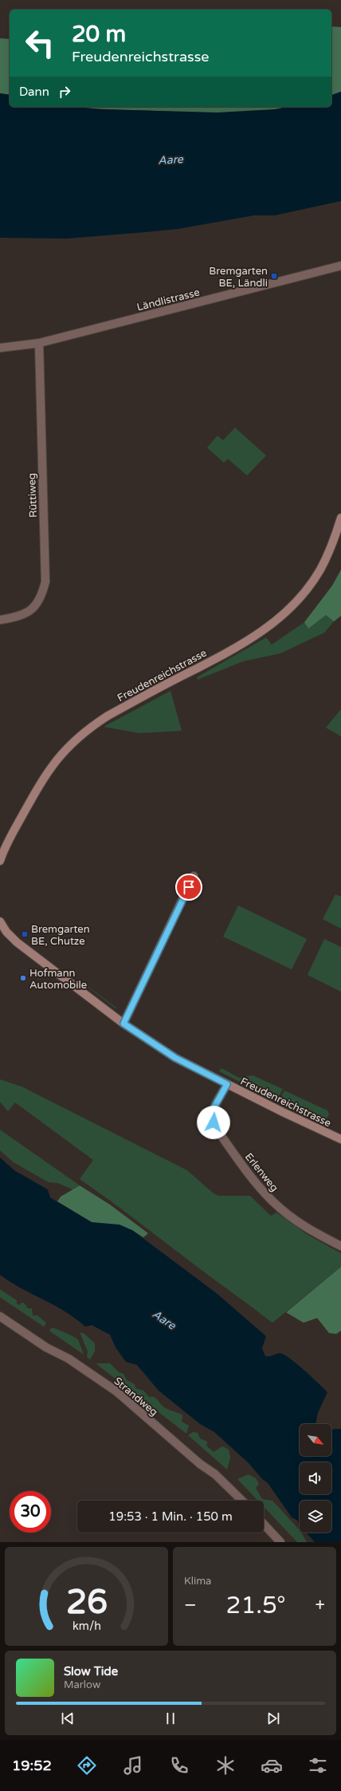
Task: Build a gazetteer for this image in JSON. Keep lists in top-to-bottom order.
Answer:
{
  "streets": {
    "street": [
      "Ländlistrasse",
      "Rüttiweg",
      "Freudenreichstrasse",
      "Erlenweg",
      "Strandweg"
    ]
  },
  "crossings": [
    ["Ländlistrasse", "Rüttiweg"],
    ["Freudenreichstrasse", "Erlenweg"]
  ],
  "water": ["Aare"],
  "places": {
    "transit": ["Bremgarten BE, Ländli", "Bremgarten BE, Chutze"],
    "other": ["Hofmann Automobile"]
  },
  "north": "bottom right",
  "page": {
    "turn": ["20 m", "Freudenreichstrasse"],
    "then": "Dann",
    "limit": "30",
    "trip": "19:53 · 1 Min. · 150 m",
    "tile": "Klima",
    "heat": ["−", "21.5°", "+"],
    "song": ["Slow Tide", "Marlow"],
    "tabs": "19:52",
    "gauge": ["26", "km/h"]
  }
}
